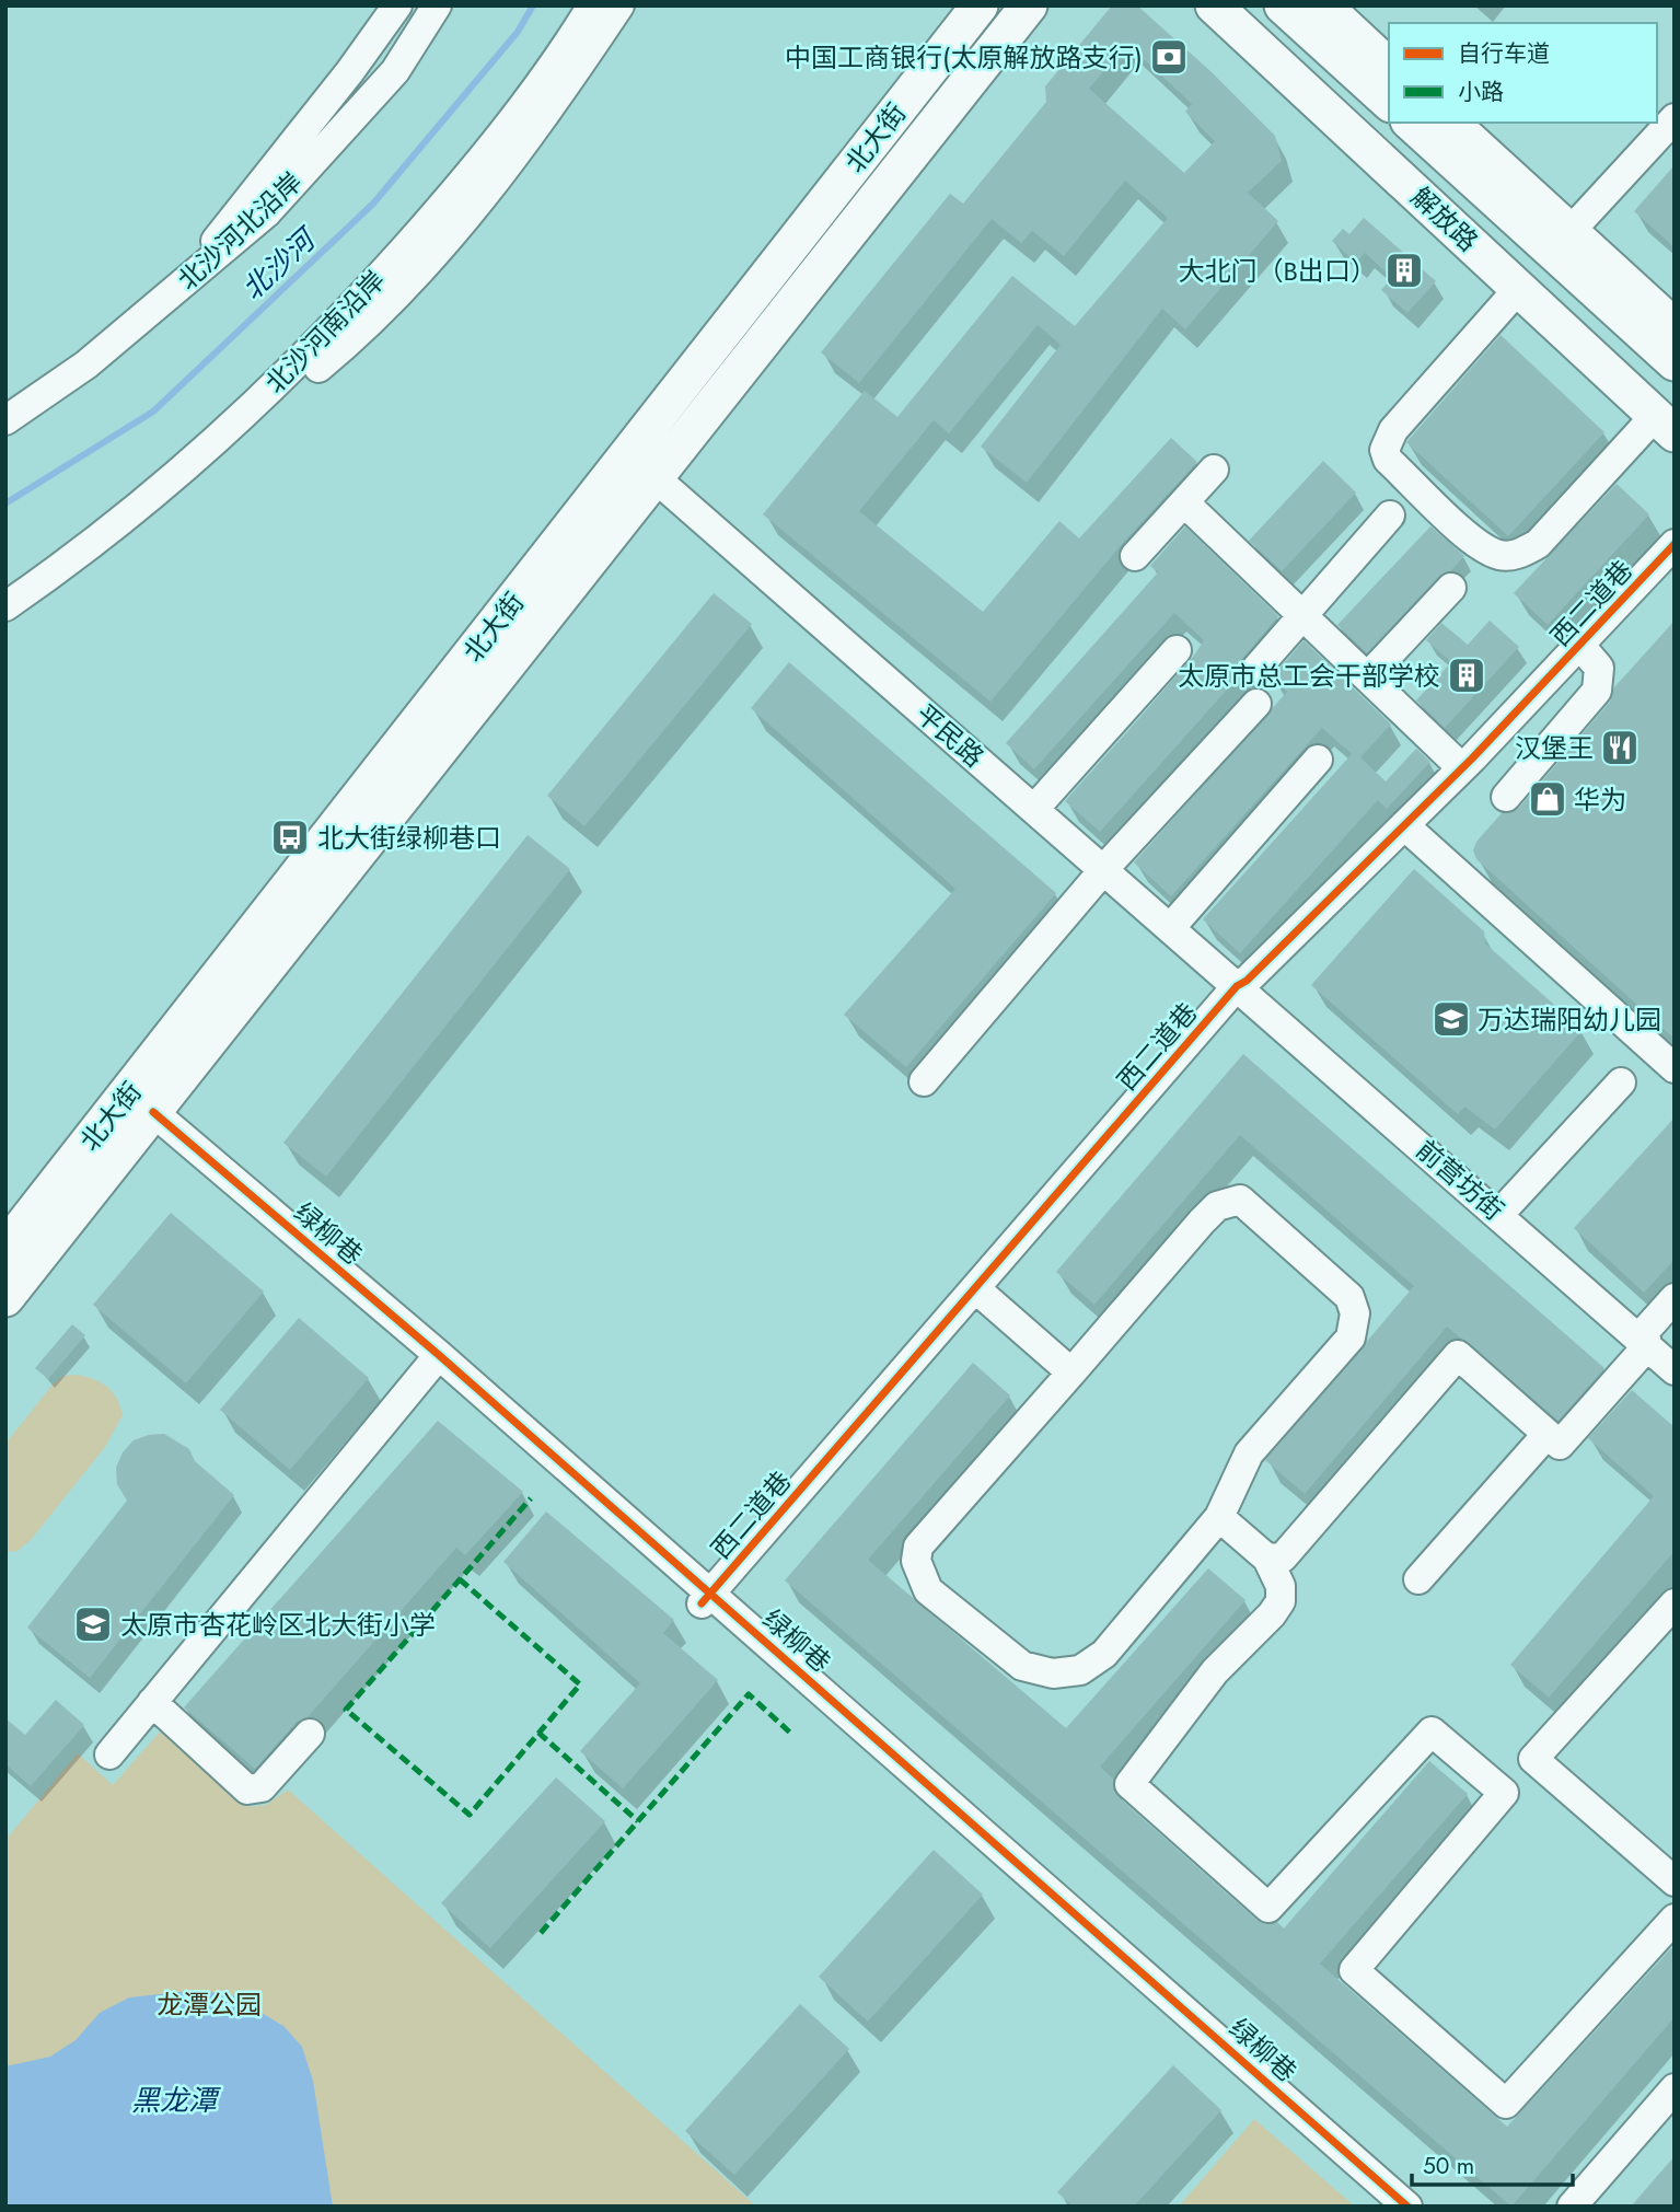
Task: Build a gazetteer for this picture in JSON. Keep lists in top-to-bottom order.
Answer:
{
  "streets": {
    "main road": ["北大街", "解放路"],
    "street": [
      "北沙河北沿岸",
      "北沙河南沿岸",
      "西二道巷",
      "平民路",
      "前营坊街",
      "绿柳巷"
    ]
  },
  "crossings": [
    ["西二道巷", "平民路"],
    ["西二道巷", "前营坊街"],
    ["西二道巷", "绿柳巷"],
    ["平民路", "前营坊街"]
  ],
  "water": ["北沙河", "黑龙潭"],
  "parks": ["龙潭公园"],
  "places": {
    "bank": ["中国工商银行(太原解放路支行)"],
    "building": ["大北门（B出口）", "太原市总工会干部学校"],
    "restaurant": ["汉堡王"],
    "shop": ["华为"],
    "bus stop": ["北大街绿柳巷口"],
    "school or university": ["万达瑞阳幼儿园", "太原市杏花岭区北大街小学"]
  },
  "legend": ["自行车道", "小路"],
  "scale_bar": "50 m"
}
